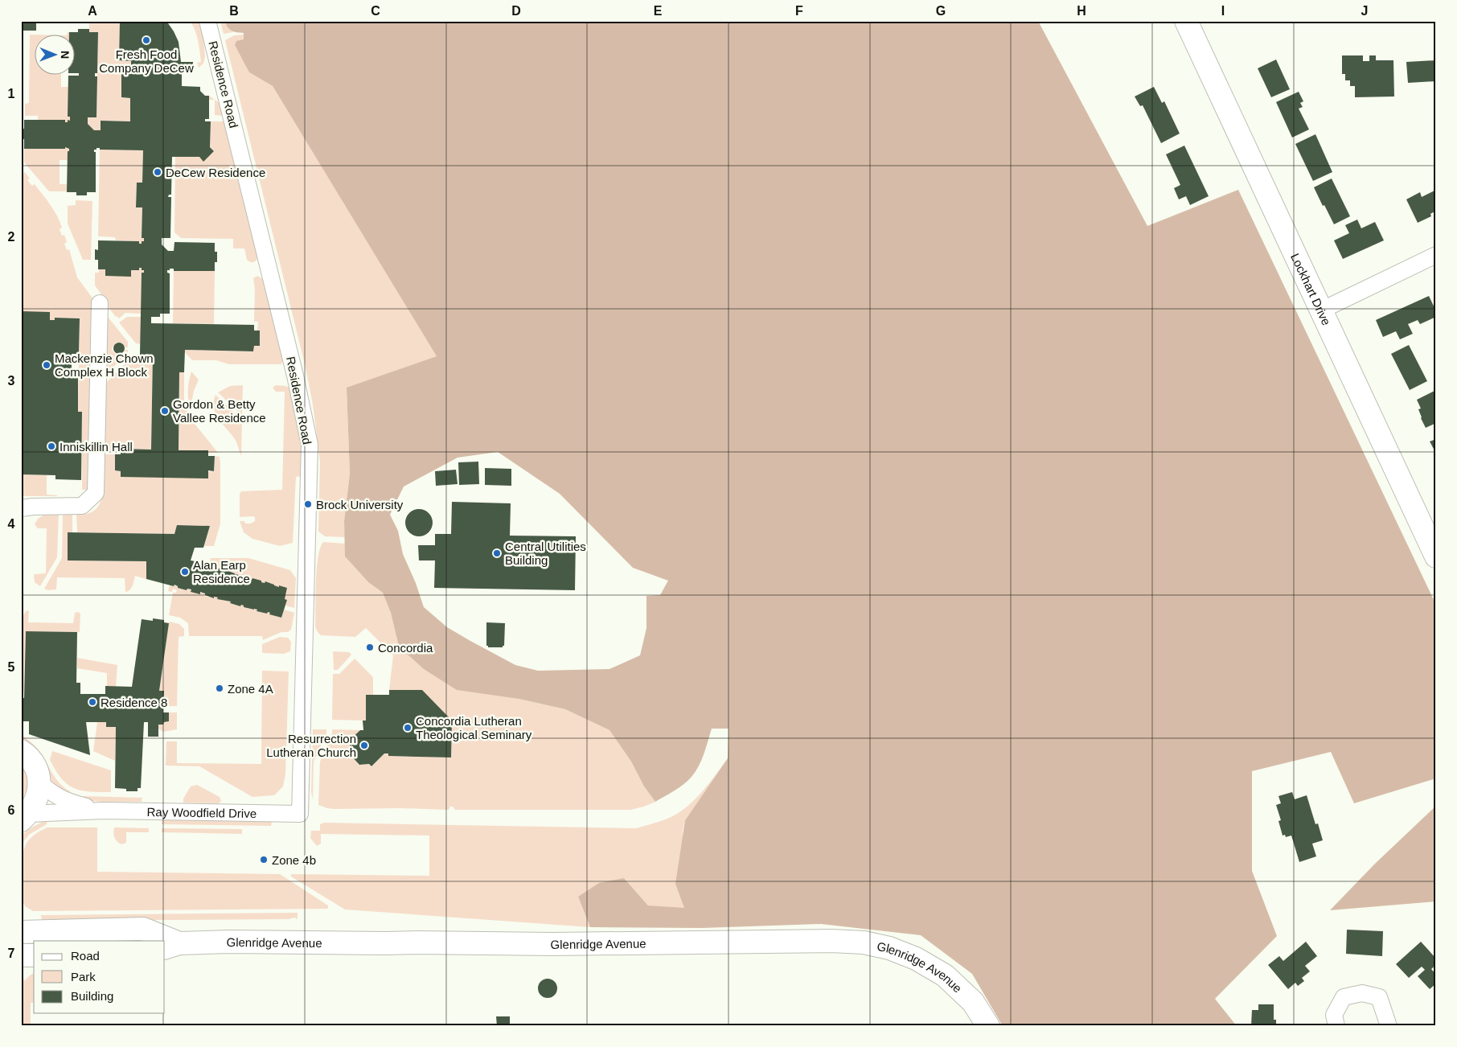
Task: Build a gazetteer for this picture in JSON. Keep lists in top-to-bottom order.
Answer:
{
  "streets": {
    "main road": ["Lockhart Drive", "Glenridge Avenue"],
    "street": ["Residence Road", "Ray Woodfield Drive"]
  },
  "crossings": [
    ["Residence Road", "Ray Woodfield Drive"]
  ],
  "places": [
    "Fresh Food Company DeCew",
    "DeCew Residence",
    "Mackenzie Chown Complex H Block",
    "Gordon & Betty Vallee Residence",
    "Inniskillin Hall",
    "Brock University",
    "Central Utilities Building",
    "Alan Earp Residence",
    "Concordia",
    "Zone 4A",
    "Residence 8",
    "Concordia Lutheran Theological Seminary",
    "Resurrection Lutheran Church",
    "Zone 4b"
  ],
  "legend": ["Road", "Park", "Building"],
  "north": "right",
  "grid": {
    "columns": [
      "A",
      "B",
      "C",
      "D",
      "E",
      "F",
      "G",
      "H",
      "I",
      "J"
    ],
    "rows": [
      "1",
      "2",
      "3",
      "4",
      "5",
      "6",
      "7"
    ]
  }
}
